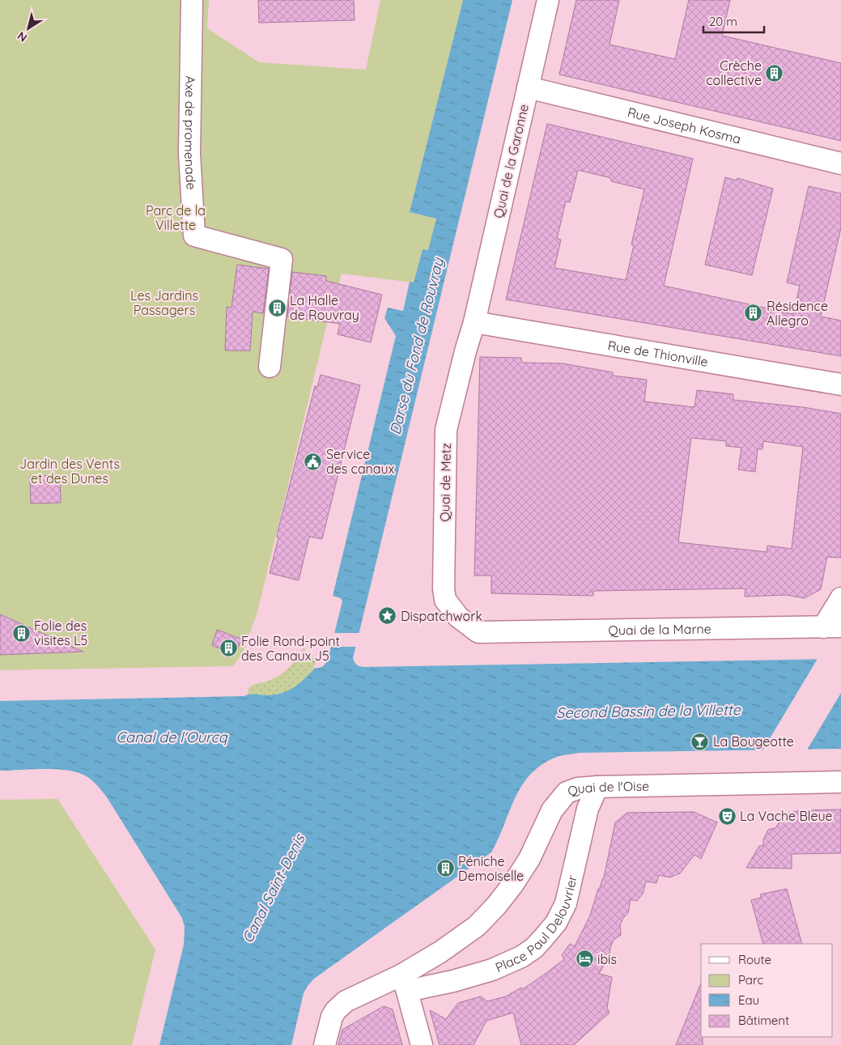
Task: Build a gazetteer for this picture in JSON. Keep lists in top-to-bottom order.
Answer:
{
  "streets": {
    "street": [
      "Rue Joseph Kosma",
      "Axe de promenade",
      "Quai de la Garonne",
      "Rue de Thionville",
      "Quai de Metz",
      "Quai de la Marne",
      "Quai de l'Oise",
      "Place Paul Delouvrier"
    ]
  },
  "crossings": [
    ["Rue Joseph Kosma", "Quai de la Garonne"],
    ["Quai de la Garonne", "Rue de Thionville"],
    ["Quai de la Garonne", "Quai de Metz"],
    ["Rue de Thionville", "Quai de Metz"],
    ["Quai de Metz", "Quai de la Marne"],
    ["Quai de l'Oise", "Place Paul Delouvrier"]
  ],
  "water": [
    "Darse du Fond de Rouvray",
    "Second Bassin de la Villette",
    "Canal de l'Ourcq",
    "Canal Saint-Denis"
  ],
  "parks": ["Parc de la Villette", "Les Jardins Passagers", "Jardin des Vents et des Dunes"],
  "places": {
    "building": [
      "Crèche collective",
      "La Halle de Rouvray",
      "Résidence Allegro",
      "Folie des visites L5",
      "Folie Rond-point des Canaux J5",
      "Péniche Demoiselle"
    ],
    "public building": ["Service des canaux"],
    "place": ["Dispatchwork"],
    "bar": ["La Bougeotte"],
    "theatre": ["La Vache Bleue"],
    "hotel": ["ibis"]
  },
  "legend": [
    "Route",
    "Parc",
    "Eau",
    "Bâtiment"
  ],
  "scale_bar": "20 m",
  "north": "bottom left"
}
